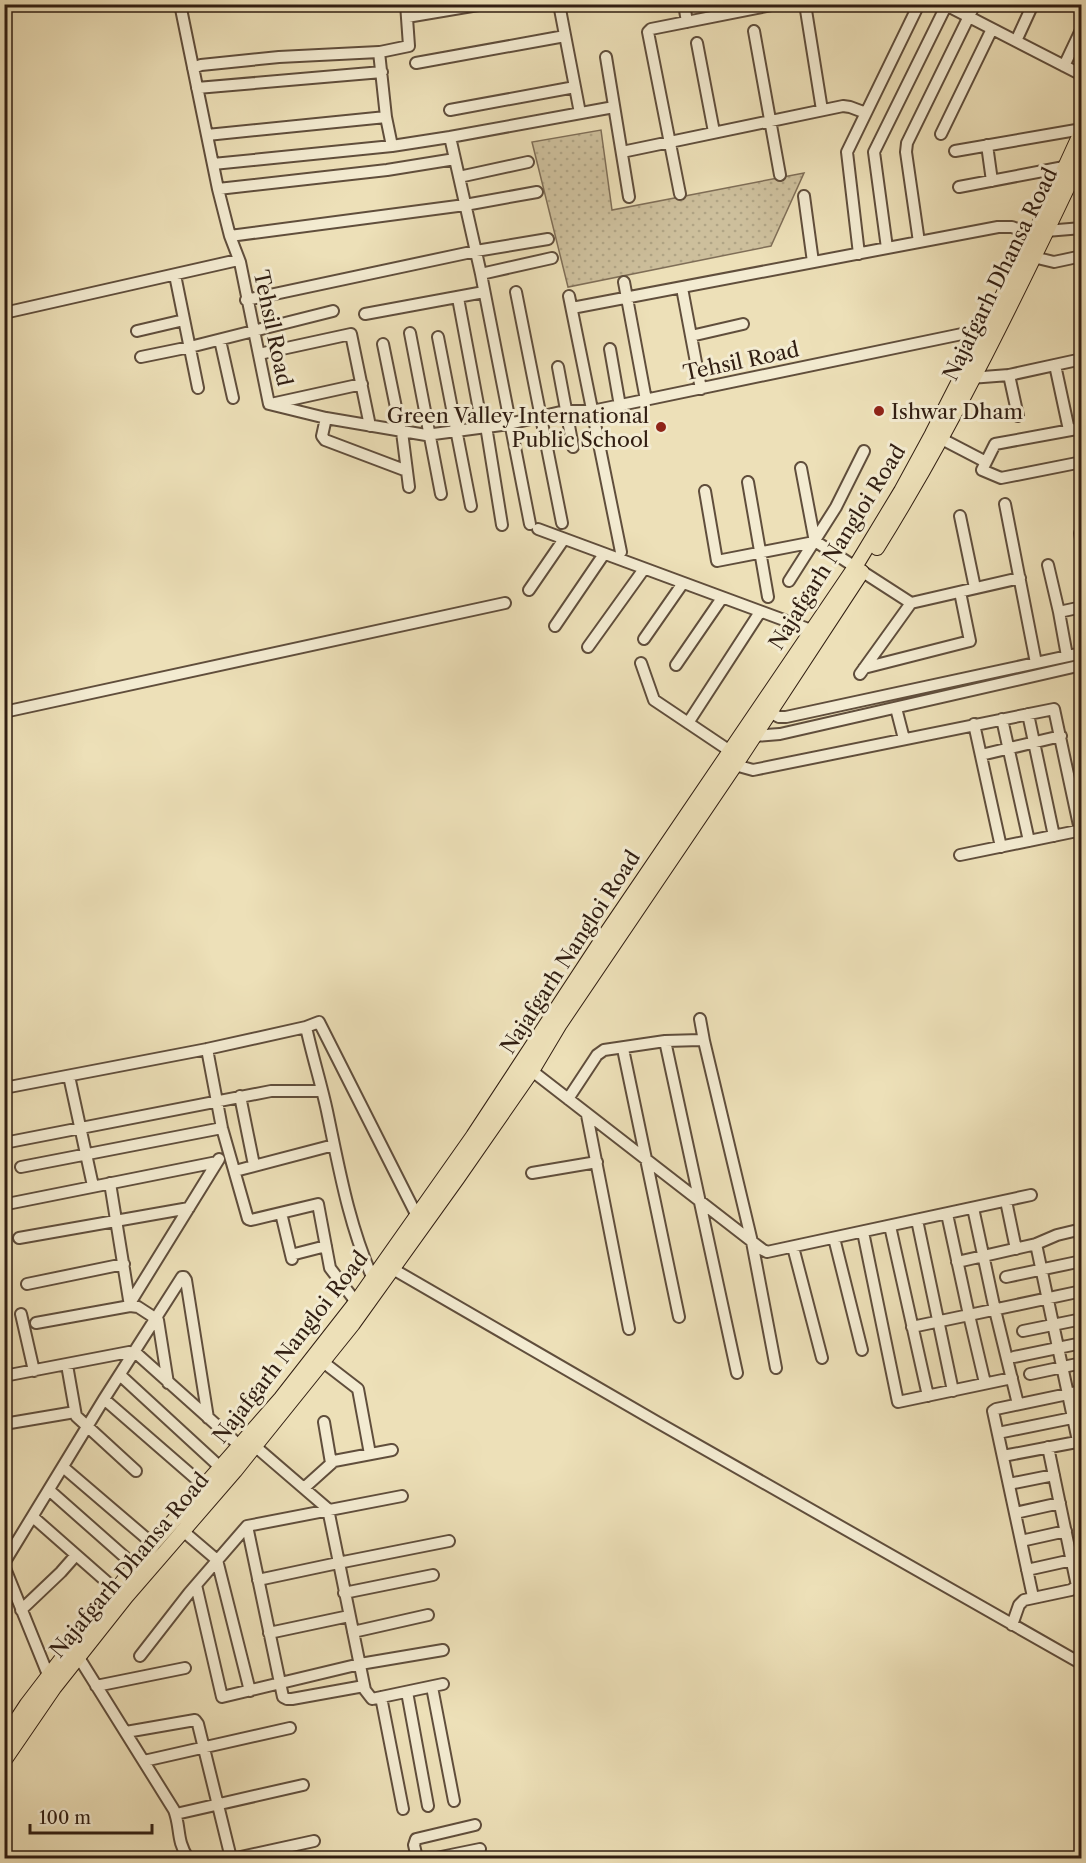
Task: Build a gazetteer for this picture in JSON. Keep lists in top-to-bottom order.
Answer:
{
  "streets": {
    "main road": ["Najafgarh Dhansa Road", "Najafgarh Nangloi Road"],
    "street": ["Tehsil Road"]
  },
  "crossings": [
    ["Najafgarh Dhansa Road", "Najafgarh Nangloi Road"],
    ["Tehsil Road", "Najafgarh Nangloi Road"]
  ],
  "places": ["Ishwar Dham", "Green Valley International Public School"],
  "scale_bar": "100 m"
}
